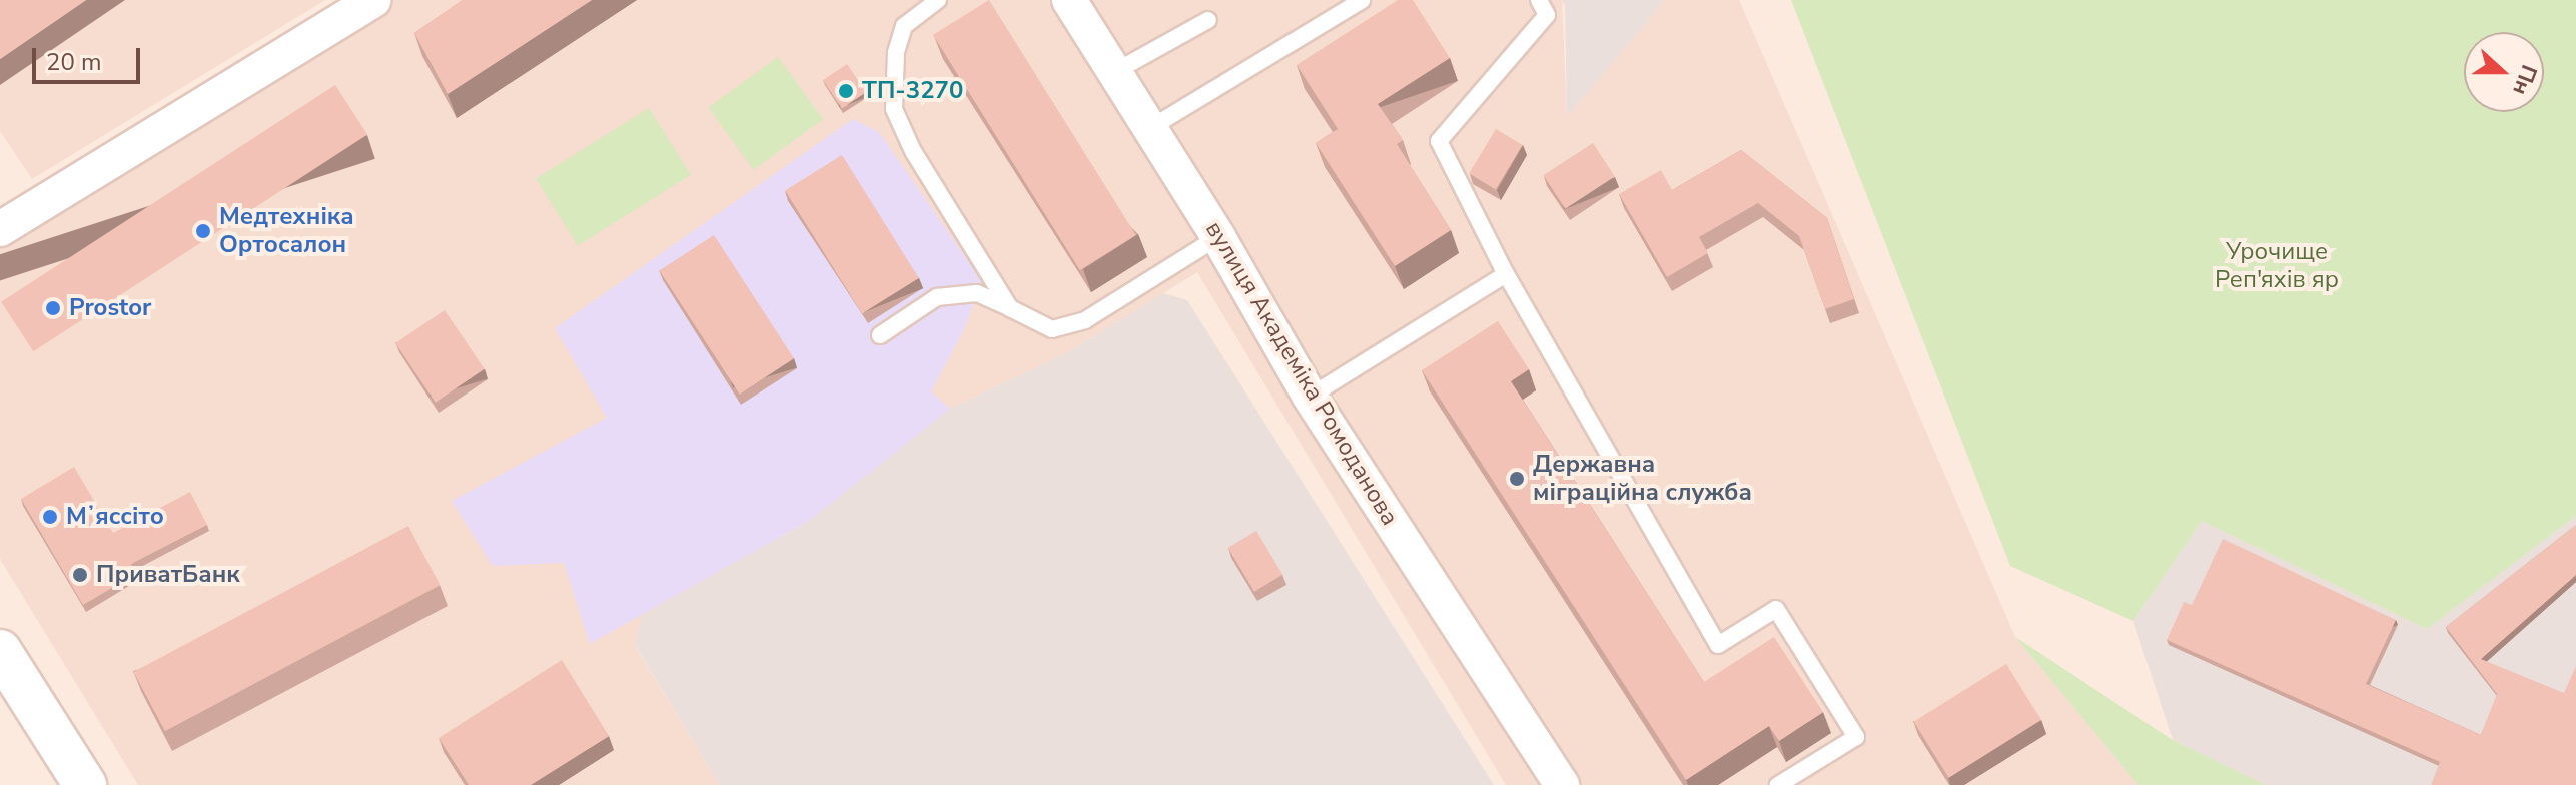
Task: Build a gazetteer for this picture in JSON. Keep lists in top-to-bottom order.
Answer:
{
  "streets": {
    "street": ["вулиця Академіка Ромоданова"]
  },
  "parks": ["Урочище Реп'яхів яр"],
  "places": [
    "ТП-3270",
    "Медтехніка Ортосалон",
    "Prostor",
    "Державна міграційна служба",
    "Мʼяссіто",
    "ПриватБанк"
  ],
  "scale_bar": "20 m",
  "north": "right"
}
